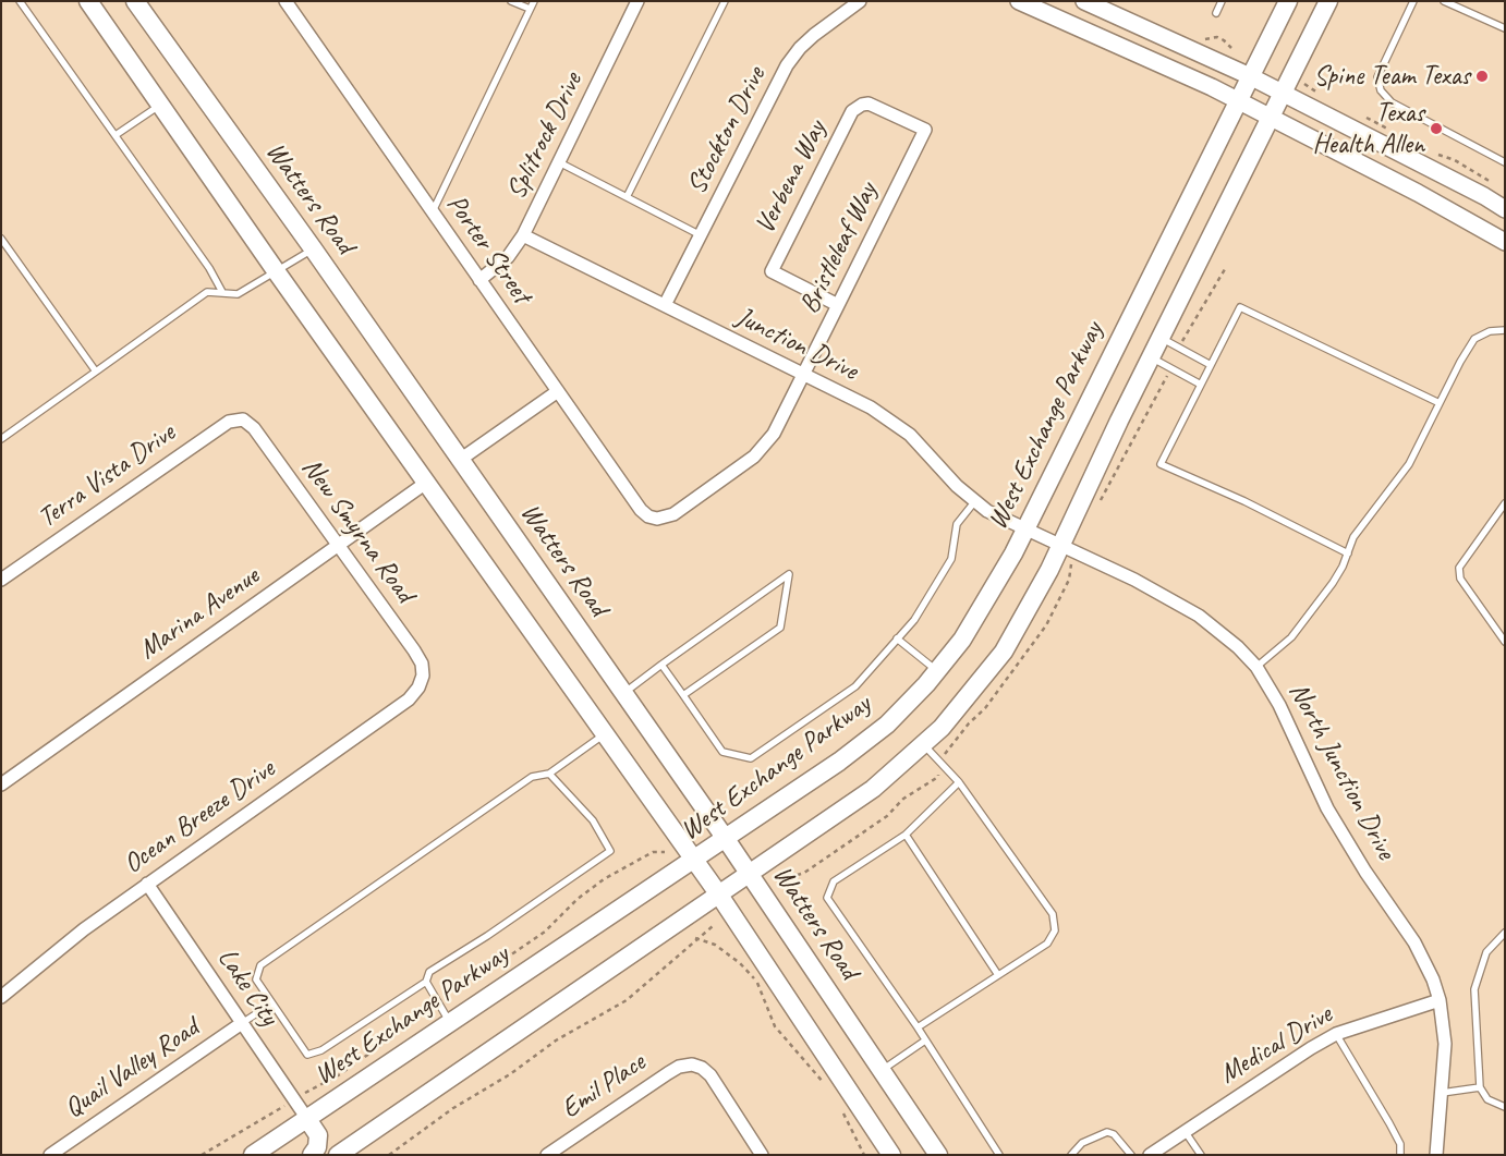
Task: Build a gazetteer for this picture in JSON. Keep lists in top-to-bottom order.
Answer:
{
  "streets": {
    "main road": ["Watters Road", "West Exchange Parkway"],
    "street": [
      "Stockton Drive",
      "Splitrock Drive",
      "Verbena Way",
      "Bristleleaf Way",
      "Porter Street",
      "Junction Drive",
      "Terra Vista Drive",
      "New Smyrna Road",
      "Marina Avenue",
      "North Junction Drive",
      "Ocean Breeze Drive",
      "Lake City",
      "Medical Drive",
      "Quail Valley Road",
      "Emil Place"
    ]
  },
  "crossings": [
    ["Stockton Drive", "Junction Drive"],
    ["Splitrock Drive", "Porter Street"],
    ["Splitrock Drive", "Junction Drive"],
    ["Verbena Way", "Bristleleaf Way"],
    ["Watters Road", "West Exchange Parkway"],
    ["Bristleleaf Way", "Porter Street"],
    ["Bristleleaf Way", "Junction Drive"],
    ["Junction Drive", "West Exchange Parkway"],
    ["Junction Drive", "North Junction Drive"],
    ["West Exchange Parkway", "North Junction Drive"],
    ["West Exchange Parkway", "Lake City"],
    ["Terra Vista Drive", "New Smyrna Road"],
    ["New Smyrna Road", "Marina Avenue"],
    ["New Smyrna Road", "Ocean Breeze Drive"],
    ["North Junction Drive", "Medical Drive"],
    ["Ocean Breeze Drive", "Lake City"],
    ["Lake City", "Quail Valley Road"]
  ],
  "places": ["Spine Team Texas", "Texas Health Allen"]
}
